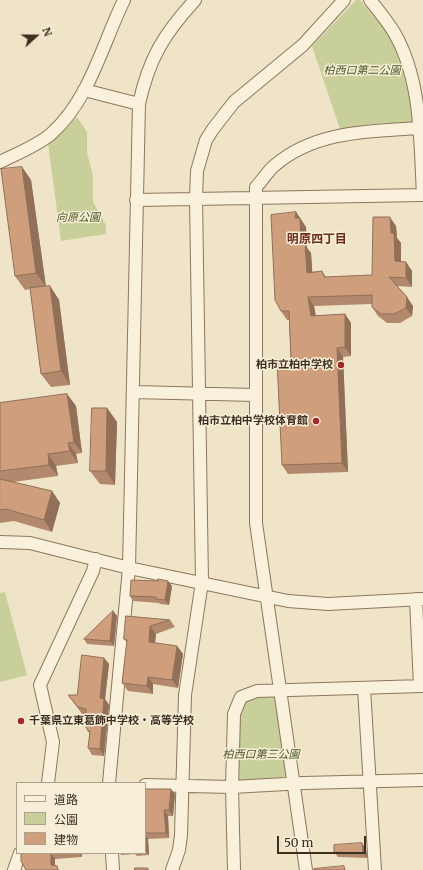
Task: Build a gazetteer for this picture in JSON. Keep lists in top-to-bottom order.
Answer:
{
  "districts": ["明原四丁目"],
  "parks": ["柏西口第二公園", "向原公園", "柏西口第三公園"],
  "places": ["柏市立柏中学校", "柏市立柏中学校体育館", "千葉県立東葛飾中学校・高等学校"],
  "legend": ["道路", "公園", "建物"],
  "scale_bar": "50 m",
  "north": "right"
}
